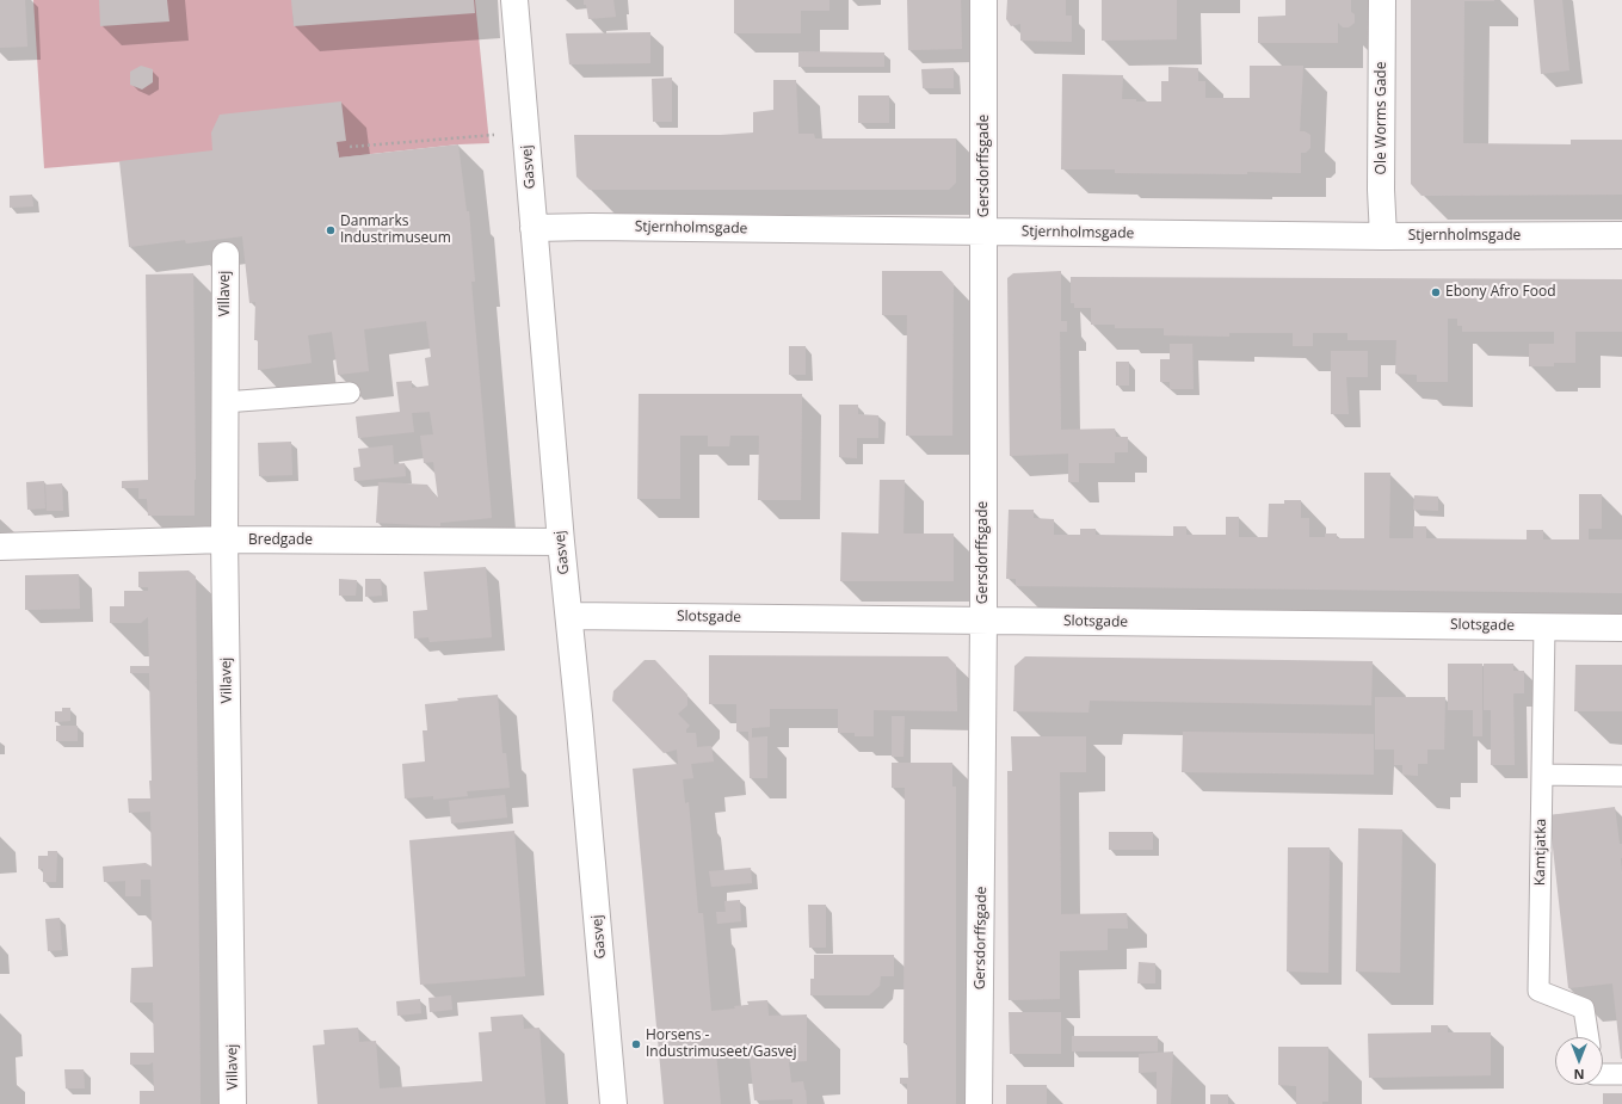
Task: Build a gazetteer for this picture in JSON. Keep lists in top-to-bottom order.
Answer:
{
  "streets": {
    "street": [
      "Ole Worms Gade",
      "Gersdorffsgade",
      "Gasvej",
      "Stjernholmsgade",
      "Villavej",
      "Bredgade",
      "Slotsgade"
    ],
    "lane": ["Kamtjatka"]
  },
  "crossings": [
    ["Ole Worms Gade", "Stjernholmsgade"],
    ["Gersdorffsgade", "Stjernholmsgade"],
    ["Gersdorffsgade", "Slotsgade"],
    ["Gasvej", "Stjernholmsgade"],
    ["Gasvej", "Bredgade"],
    ["Gasvej", "Slotsgade"],
    ["Villavej", "Bredgade"],
    ["Slotsgade", "Kamtjatka"]
  ],
  "places": ["Danmarks Industrimuseum", "Ebony Afro Food", "Horsens - Industrimuseet/Gasvej"],
  "north": "bottom"
}
